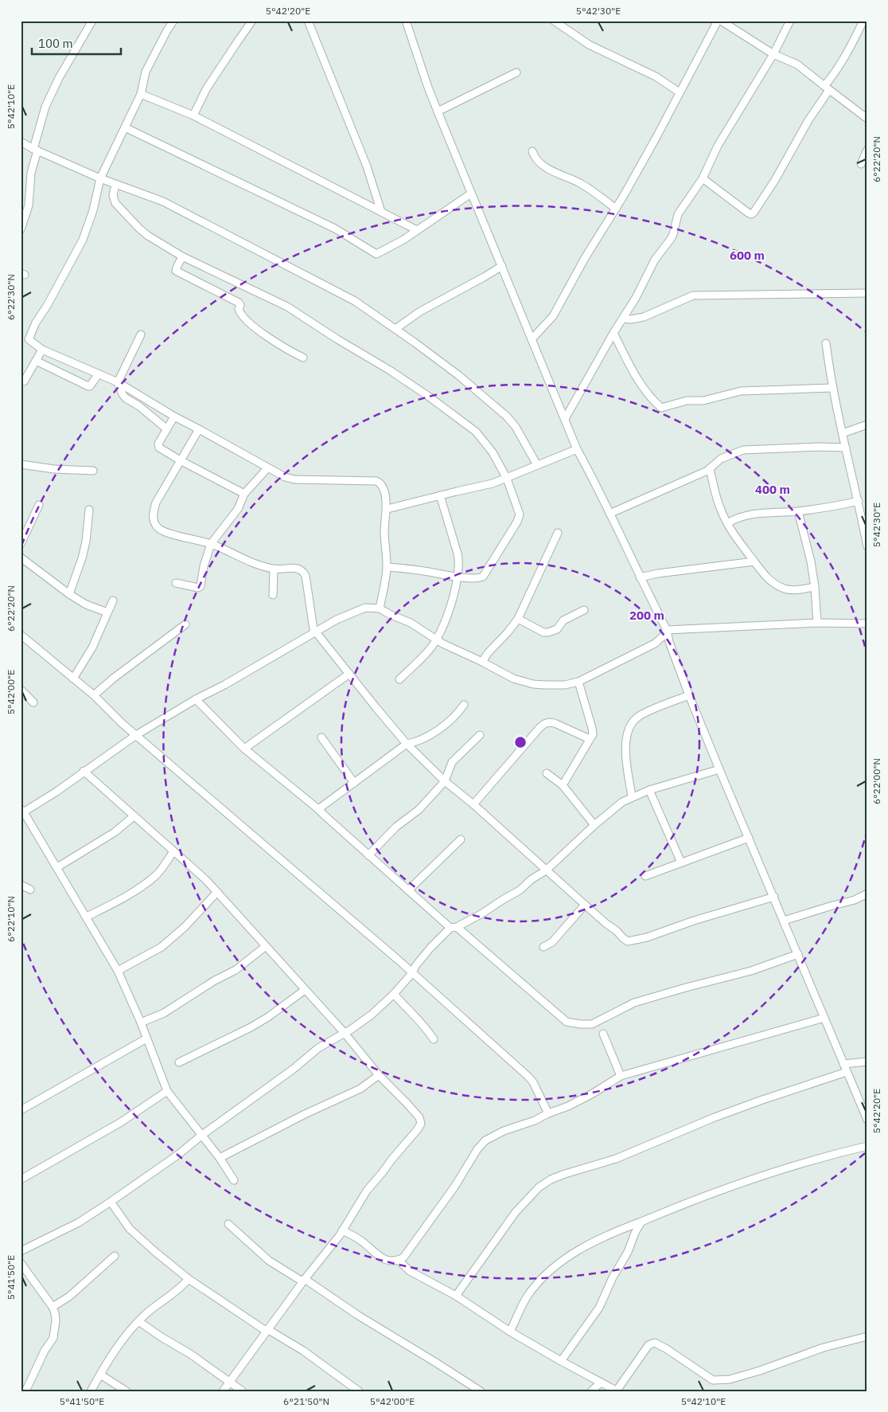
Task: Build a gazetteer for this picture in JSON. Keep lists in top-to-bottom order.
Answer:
{
  "scale_bar": "100 m",
  "coordinates": [
    "5°42'20\"E",
    "5°42'30\"E",
    "5°42'10\"E",
    "6°22'20\"N",
    "6°22'30\"N",
    "5°42'00\"E",
    "6°22'00\"N",
    "6°22'10\"N",
    "5°41'50\"E",
    "6°21'50\"N"
  ],
  "rings": ["600 m", "400 m", "200 m"]
}
